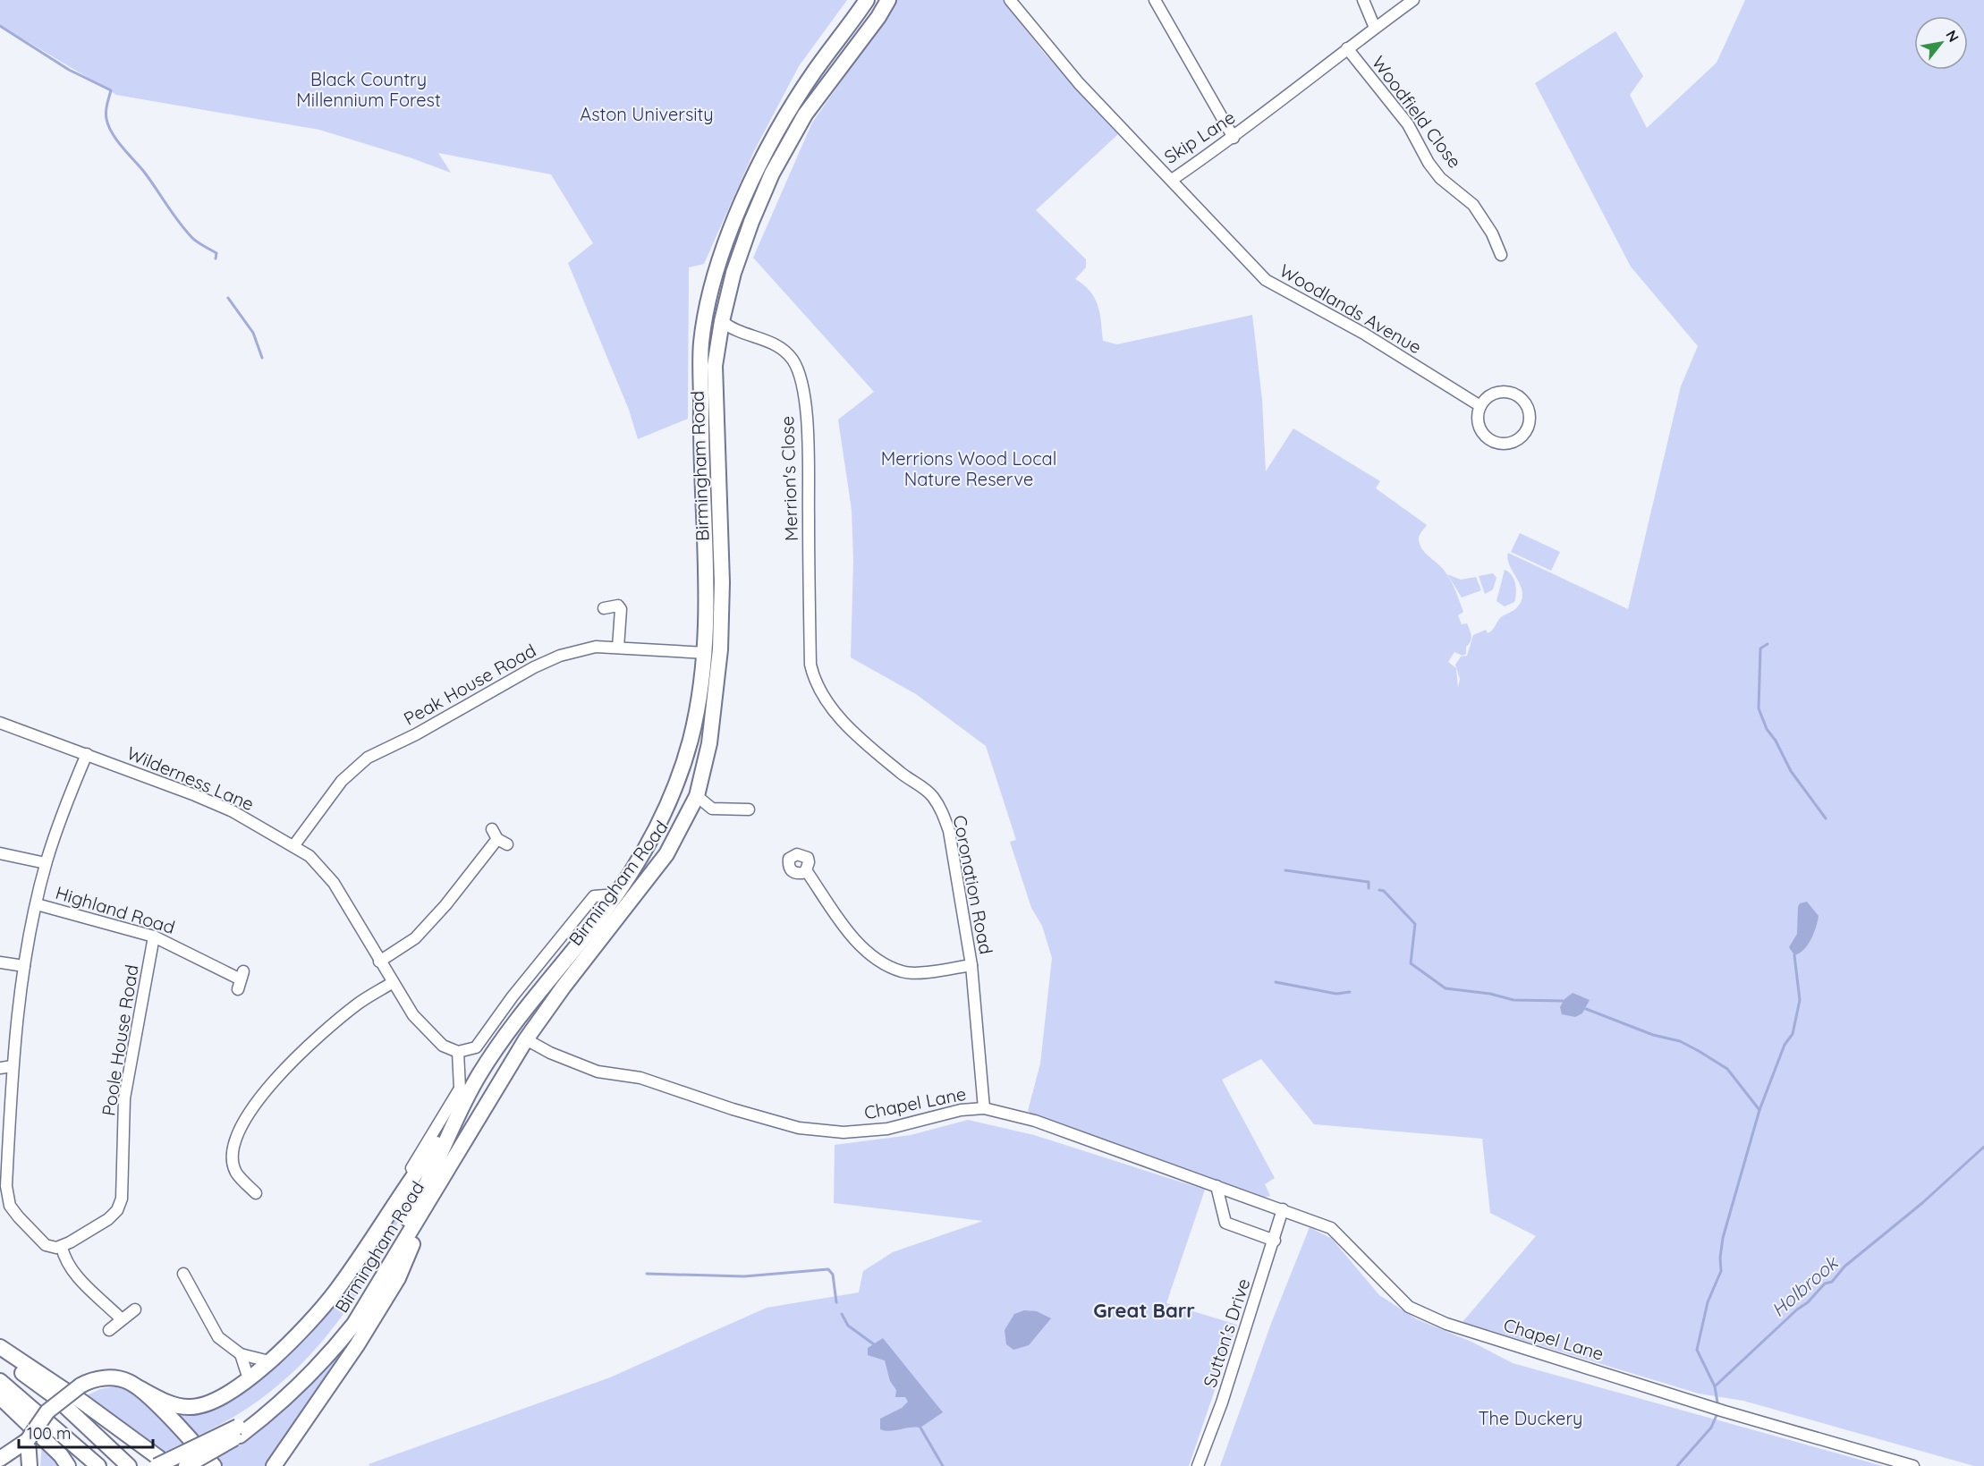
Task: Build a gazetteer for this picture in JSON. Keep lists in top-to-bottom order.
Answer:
{
  "streets": {
    "highway": ["Birmingham Road"],
    "street": [
      "Woodfield Close",
      "Skip Lane",
      "Woodlands Avenue",
      "Merrion's Close",
      "Peak House Road",
      "Wilderness Lane",
      "Coronation Road",
      "Highland Road",
      "Poole House Road",
      "Chapel Lane",
      "Sutton's Drive"
    ]
  },
  "crossings": [
    ["Woodfield Close", "Skip Lane"],
    ["Skip Lane", "Woodlands Avenue"],
    ["Birmingham Road", "Merrion's Close"],
    ["Birmingham Road", "Peak House Road"],
    ["Birmingham Road", "Wilderness Lane"],
    ["Birmingham Road", "Chapel Lane"],
    ["Merrion's Close", "Coronation Road"],
    ["Peak House Road", "Wilderness Lane"],
    ["Coronation Road", "Chapel Lane"],
    ["Highland Road", "Poole House Road"],
    ["Chapel Lane", "Sutton's Drive"]
  ],
  "districts": ["Great Barr"],
  "water": ["Holbrook"],
  "parks": [
    "Black Country Millennium Forest",
    "Aston University",
    "Merrions Wood Local Nature Reserve",
    "The Duckery"
  ],
  "scale_bar": "100 m",
  "north": "top right"
}
